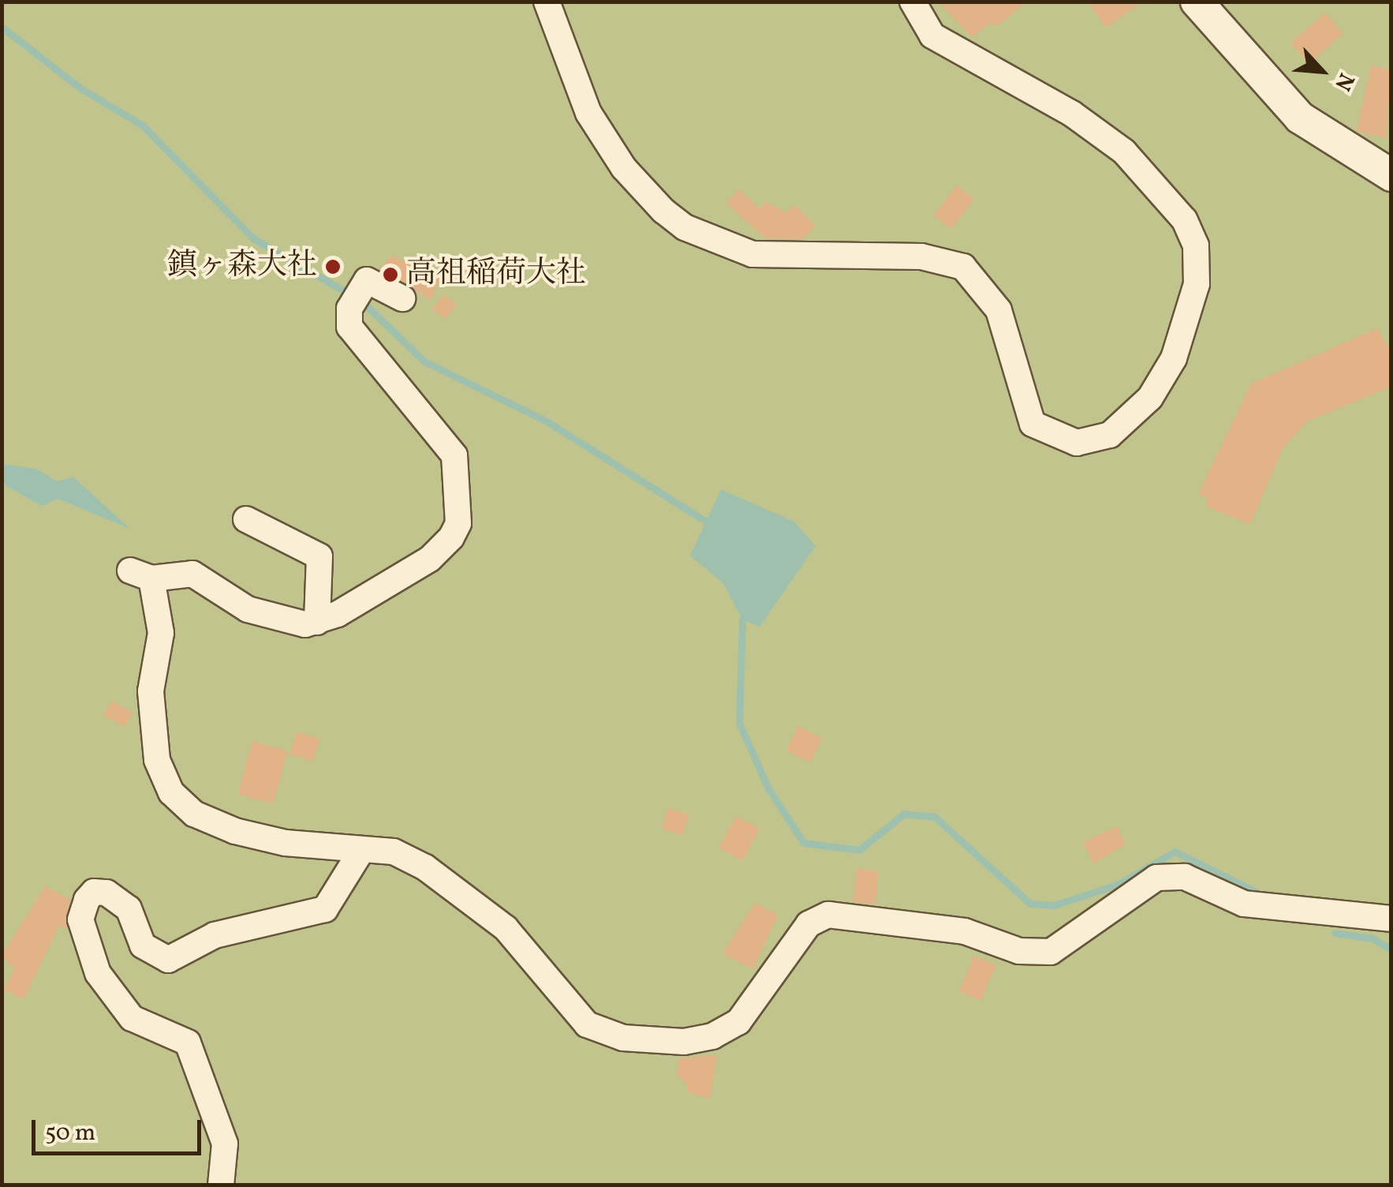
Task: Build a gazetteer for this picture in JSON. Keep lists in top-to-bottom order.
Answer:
{
  "places": ["鎮ヶ森大社", "高祖稲荷大社"],
  "scale_bar": "50 m",
  "north": "bottom right"
}
